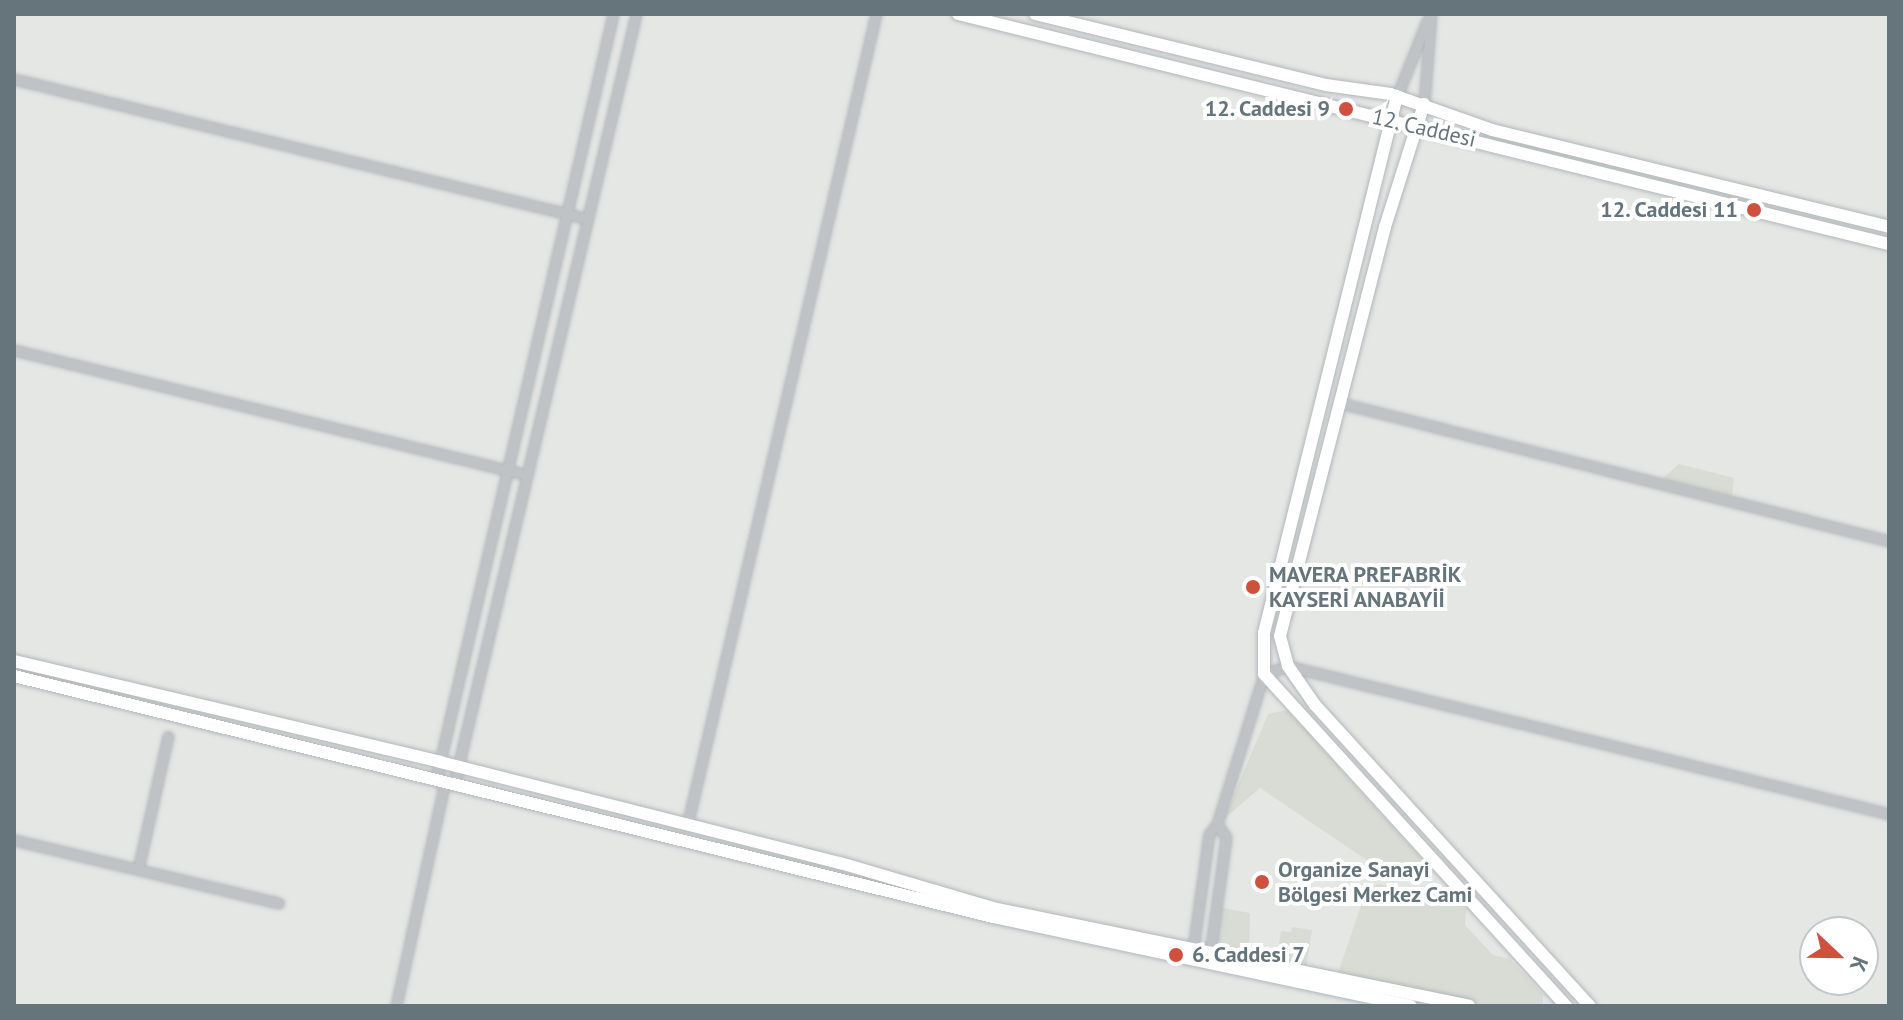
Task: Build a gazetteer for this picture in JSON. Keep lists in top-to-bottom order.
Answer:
{
  "streets": {
    "street": ["12. Caddesi"]
  },
  "places": [
    "12. Caddesi 9",
    "12. Caddesi 11",
    "MAVERA PREFABRİK KAYSERİ ANABAYİİ",
    "Organize Sanayi Bölgesi Merkez Cami",
    "6. Caddesi 7"
  ],
  "north": "right"
}
